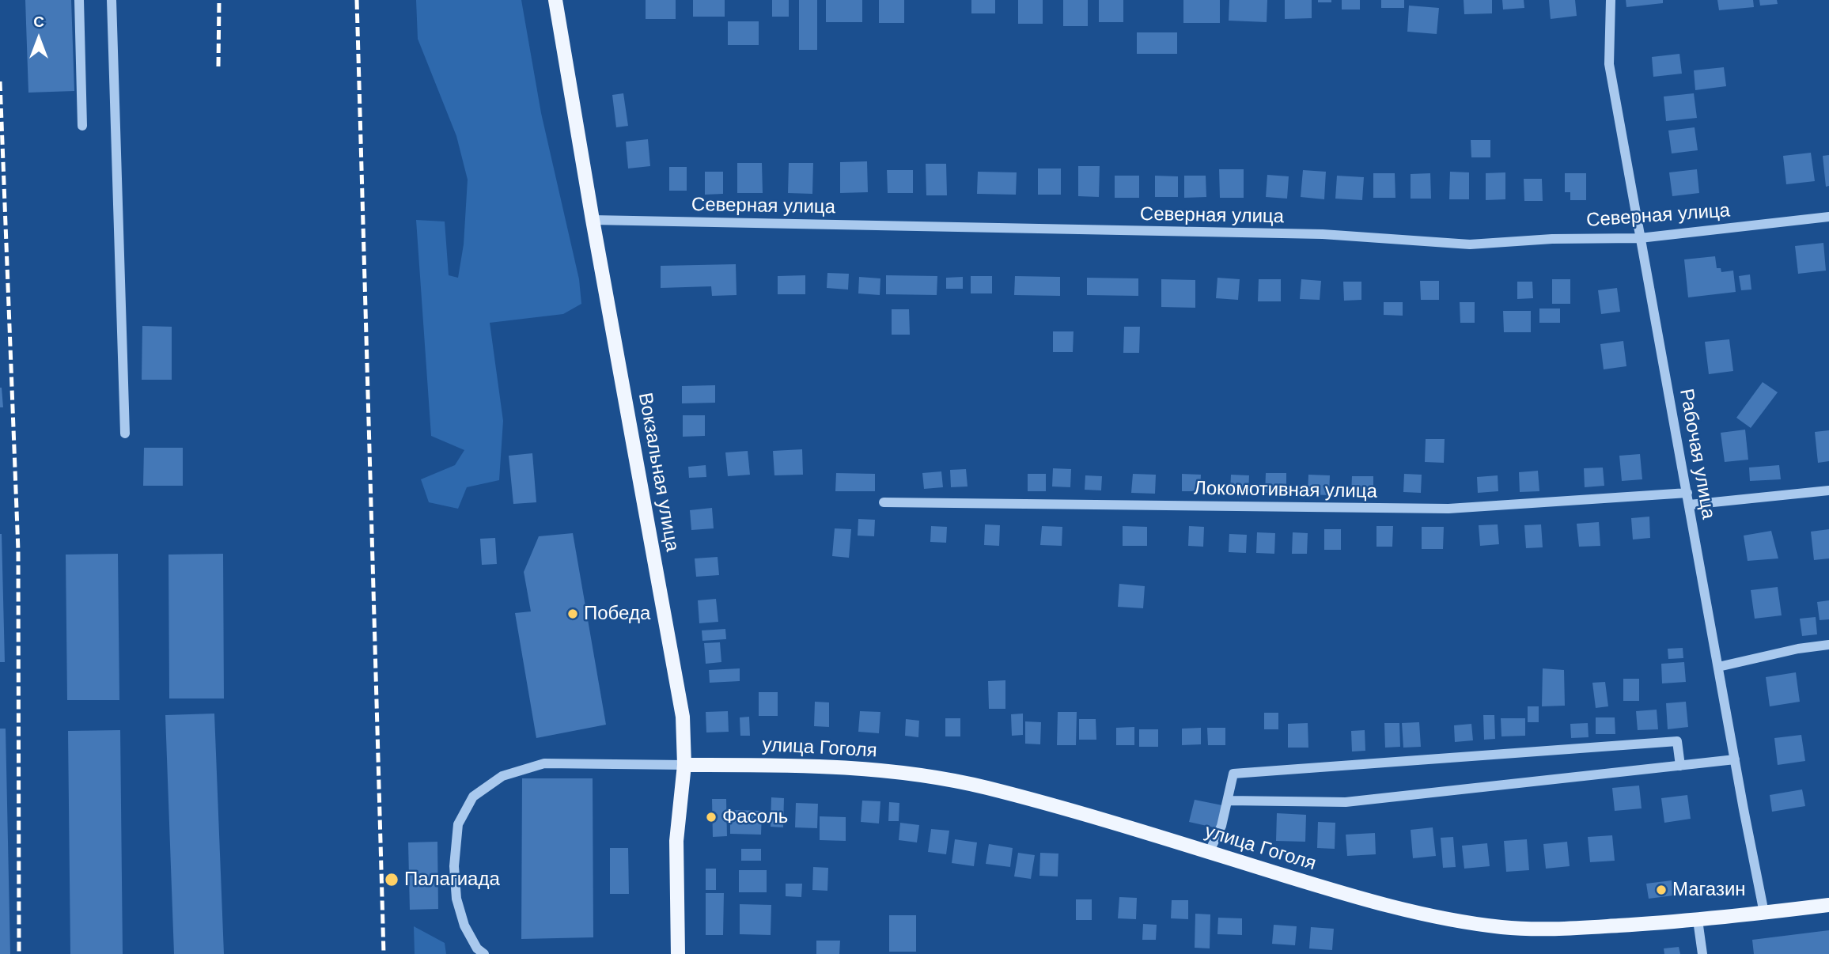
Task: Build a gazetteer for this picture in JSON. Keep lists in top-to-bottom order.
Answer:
{
  "streets": {
    "main road": ["Вокзальная улица", "улица Гоголя"],
    "street": ["Северная улица", "Рабочая улица", "Локомотивная улица"]
  },
  "crossings": [
    ["Северная улица", "Рабочая улица"],
    ["Северная улица", "Вокзальная улица"],
    ["Рабочая улица", "Локомотивная улица"],
    ["Рабочая улица", "улица Гоголя"],
    ["Вокзальная улица", "улица Гоголя"]
  ],
  "places": [
    "Победа",
    "Фасоль",
    "Палагиада",
    "Магазин"
  ],
  "north": "top"
}
